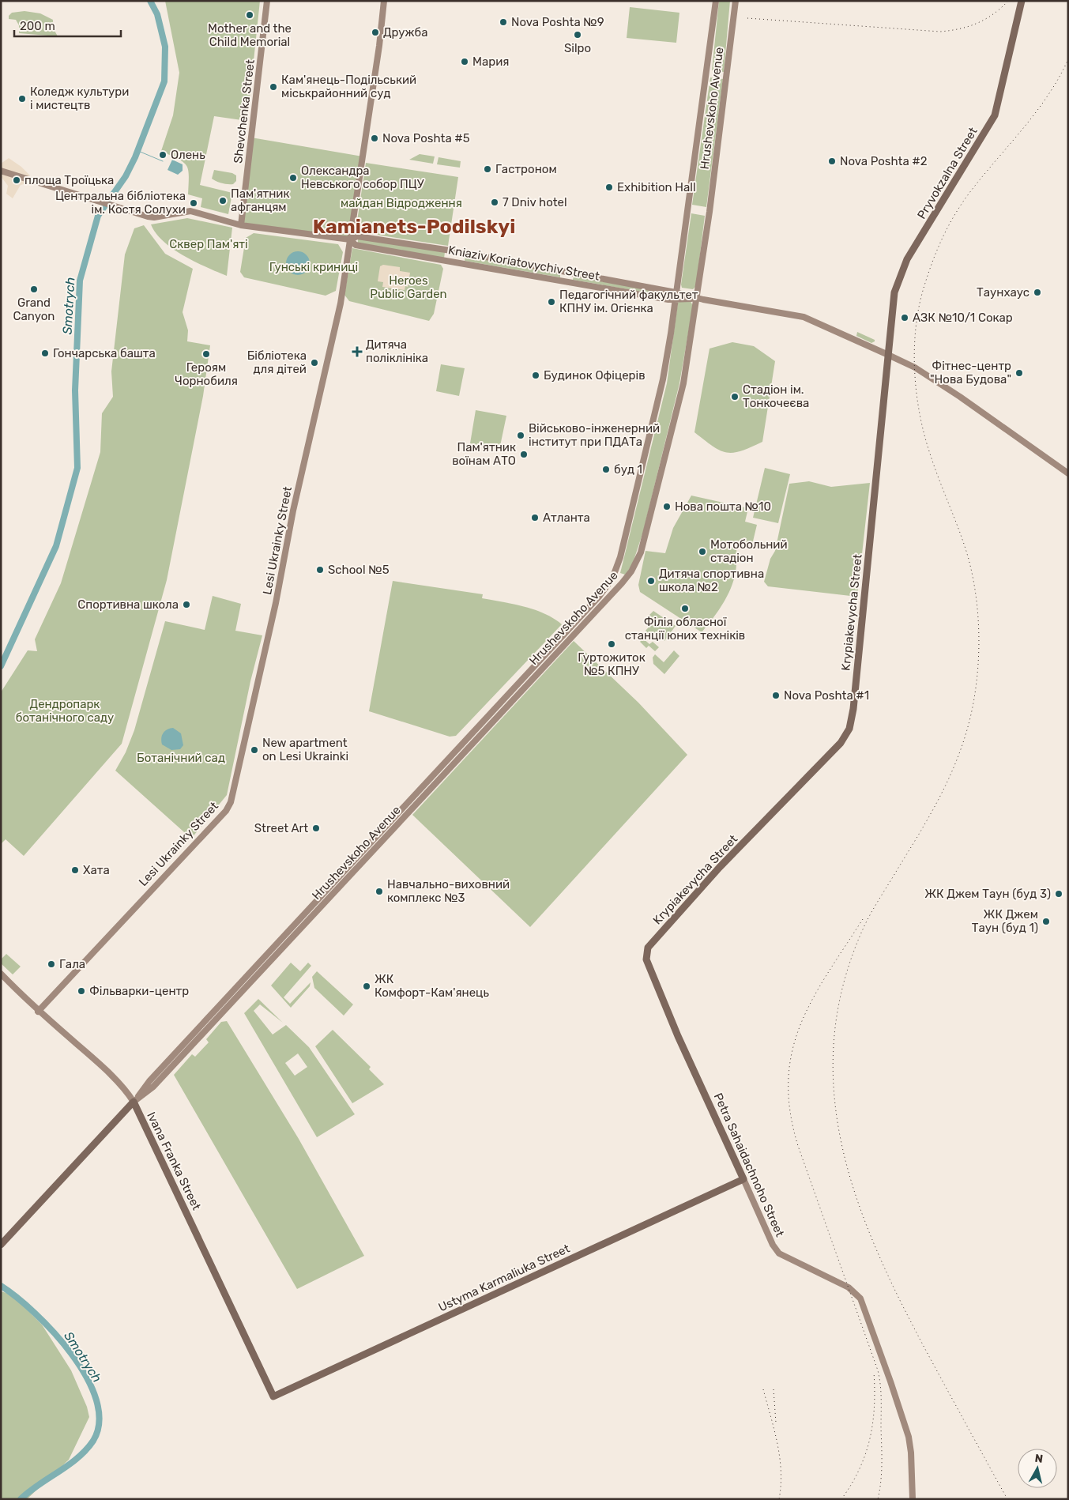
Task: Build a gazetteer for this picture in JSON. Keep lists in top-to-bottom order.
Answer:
{
  "streets": {
    "main road": [
      "Hrushevskoho Avenue",
      "Shevchenka Street",
      "Pryvokzalna Street",
      "Kniaziv Koriatovychiv Street",
      "Lesi Ukrainky Street",
      "Krypiakevycha Street",
      "Ivana Franka Street",
      "Petra Sahaidachnoho Street",
      "Ustyma Karmaliuka Street"
    ]
  },
  "crossings": [
    ["Hrushevskoho Avenue", "Kniaziv Koriatovychiv Street"],
    ["Hrushevskoho Avenue", "Ivana Franka Street"],
    ["Shevchenka Street", "Kniaziv Koriatovychiv Street"],
    ["Pryvokzalna Street", "Kniaziv Koriatovychiv Street"],
    ["Pryvokzalna Street", "Krypiakevycha Street"],
    ["Kniaziv Koriatovychiv Street", "Lesi Ukrainky Street"],
    ["Kniaziv Koriatovychiv Street", "Krypiakevycha Street"],
    ["Lesi Ukrainky Street", "Ivana Franka Street"],
    ["Krypiakevycha Street", "Petra Sahaidachnoho Street"],
    ["Ivana Franka Street", "Ustyma Karmaliuka Street"],
    ["Petra Sahaidachnoho Street", "Ustyma Karmaliuka Street"]
  ],
  "districts": ["Kamianets-Podilskyi"],
  "water": ["Smotrych"],
  "parks": [
    "майдан Відродження",
    "Сквер Пам'яті",
    "Гунські криниці",
    "Heroes Public Garden",
    "Дендропарк ботанічного саду",
    "Ботанічний сад"
  ],
  "places": {
    "other": [
      "Mother and the Child Memorial",
      "Nova Poshta №9",
      "Дружба",
      "Silpo",
      "Мария",
      "Кам'янець-Подільський міськрайонний суд",
      "Коледж культури і мистецтв",
      "Nova Poshta #5",
      "Олень",
      "Nova Poshta #2",
      "Гастроном",
      "Олександра Невського собор ПЦУ",
      "площа Троїцька",
      "Exhibition Hall",
      "Пам'ятник афганцям",
      "7 Dniv hotel",
      "Центральна бібліотека ім. Костя Солухи",
      "Grand Canyon",
      "Таунхаус",
      "Педагогічний факультет КПНУ ім. Огієнка",
      "АЗК №10/1 Сокар",
      "Гончарська башта",
      "Героям Чорнобиля",
      "Бібліотека для дітей",
      "Фітнес-центр \"Нова Будова\"",
      "Будинок Офіцерів",
      "Стадіон ім. Тонкочеєва",
      "Військово-інженерний інститут при ПДАТа",
      "Пам'ятник воїнам АТО",
      "буд 1",
      "Нова пошта №10",
      "Атланта",
      "Мотобольний стадіон",
      "School №5",
      "Дитяча спортивна школа №2",
      "Спортивна школа",
      "Філія обласної станції юних техніків",
      "Гуртожиток №5 КПНУ",
      "Nova Poshta #1",
      "New apartment on Lesi Ukrainki",
      "Street Art",
      "Хата",
      "Навчально-виховний комплекс №3",
      "ЖК Джем Таун (буд 3)",
      "ЖК Джем Таун (буд 1)",
      "Гала",
      "ЖК Комфорт-Кам'янець",
      "Фільварки-центр"
    ],
    "health": ["Дитяча поліклініка"]
  },
  "scale_bar": "200 m",
  "north": "top"
}
